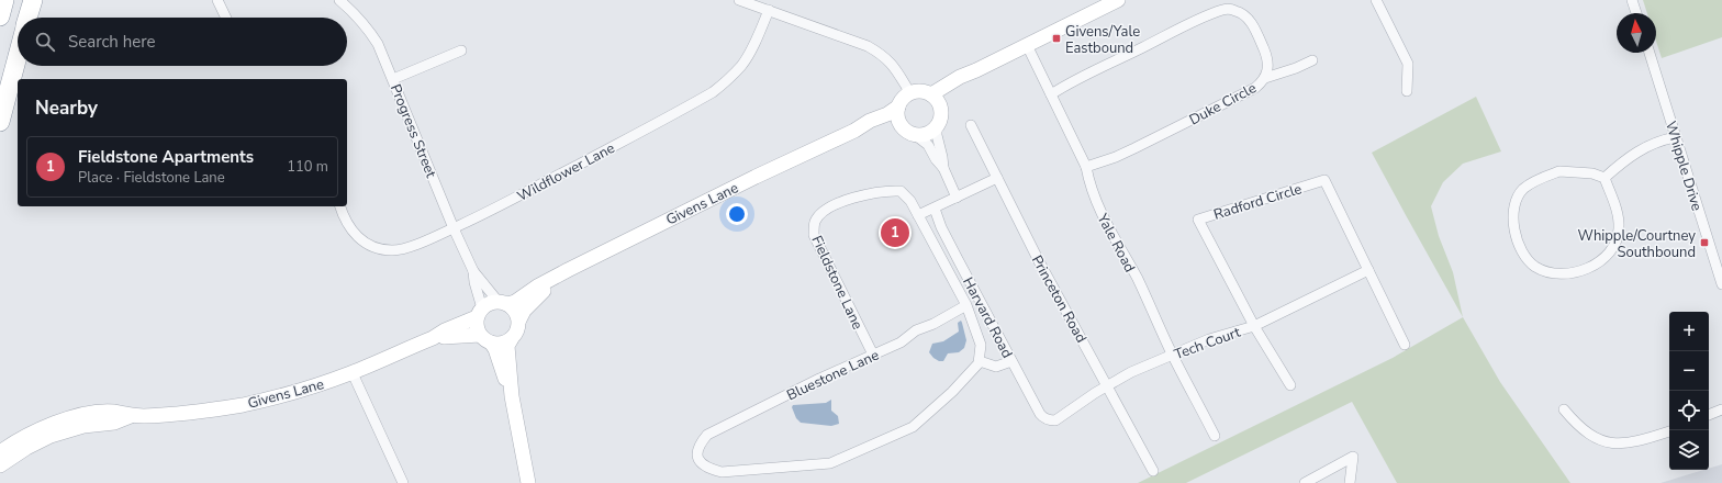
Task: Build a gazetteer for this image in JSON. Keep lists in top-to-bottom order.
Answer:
{
  "streets": {
    "street": [
      "Duke Circle",
      "Progress Street",
      "Whipple Drive",
      "Wildflower Lane",
      "Radford Circle",
      "Givens Lane",
      "Yale Road",
      "Fieldstone Lane",
      "Princeton Road",
      "Harvard Road",
      "Tech Court",
      "Bluestone Lane"
    ]
  },
  "crossings": [
    ["Duke Circle", "Yale Road"],
    ["Progress Street", "Wildflower Lane"],
    ["Progress Street", "Givens Lane"],
    ["Radford Circle", "Tech Court"],
    ["Yale Road", "Tech Court"],
    ["Fieldstone Lane", "Bluestone Lane"],
    ["Princeton Road", "Tech Court"],
    ["Harvard Road", "Tech Court"]
  ],
  "places": {
    "transit": ["Givens/Yale Eastbound", "Whipple/Courtney Southbound"]
  },
  "north": "top",
  "page": {
    "search": "Search here",
    "heading": "Nearby",
    "list": [
      {
        "mark": "1",
        "name": "Fieldstone Apartments",
        "note": "Place · Fieldstone Lane",
        "value": "110 m"
      }
    ],
    "pins": "1",
    "map_buttons": ["+", "−"]
  }
}
